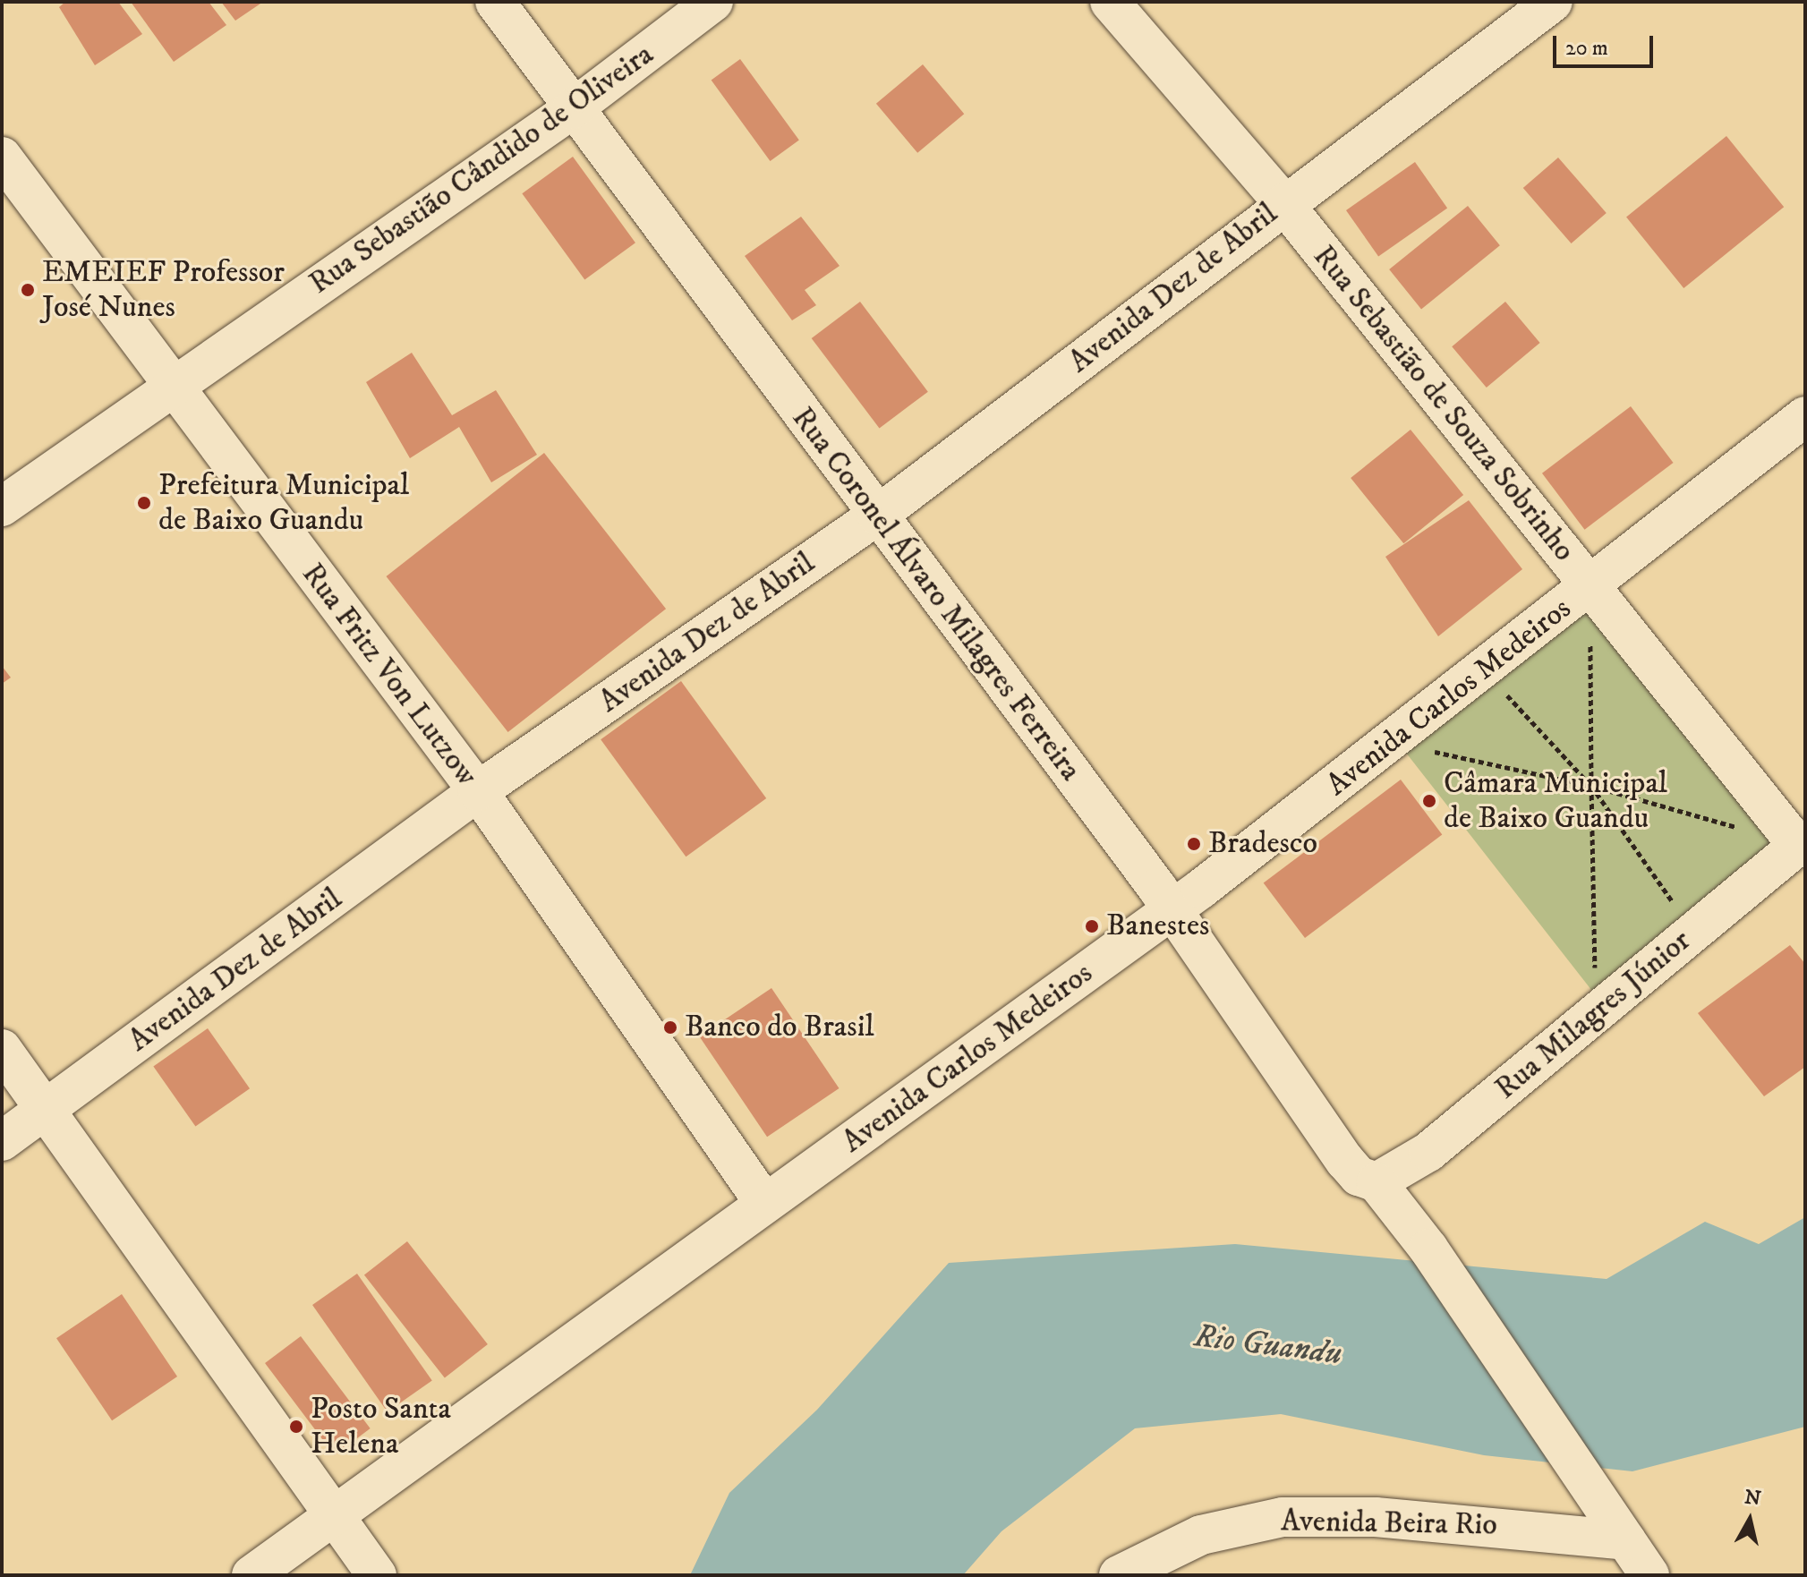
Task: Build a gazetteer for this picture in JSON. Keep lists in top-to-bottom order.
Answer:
{
  "streets": {
    "street": [
      "Rua Sebastião Cândido de Oliveira",
      "Avenida Dez de Abril",
      "Rua Sebastião de Souza Sobrinho",
      "Rua Coronel Álvaro Milagres Ferreira",
      "Rua Fritz Von Lutzow",
      "Avenida Carlos Medeiros",
      "Rua Milagres Júnior",
      "Avenida Beira Rio"
    ]
  },
  "crossings": [
    ["Rua Sebastião Cândido de Oliveira", "Rua Coronel Álvaro Milagres Ferreira"],
    ["Rua Sebastião Cândido de Oliveira", "Rua Fritz Von Lutzow"],
    ["Avenida Dez de Abril", "Rua Sebastião de Souza Sobrinho"],
    ["Avenida Dez de Abril", "Rua Coronel Álvaro Milagres Ferreira"],
    ["Avenida Dez de Abril", "Rua Fritz Von Lutzow"],
    ["Rua Sebastião de Souza Sobrinho", "Avenida Carlos Medeiros"],
    ["Rua Sebastião de Souza Sobrinho", "Rua Milagres Júnior"],
    ["Rua Coronel Álvaro Milagres Ferreira", "Avenida Carlos Medeiros"],
    ["Rua Coronel Álvaro Milagres Ferreira", "Rua Milagres Júnior"],
    ["Rua Coronel Álvaro Milagres Ferreira", "Avenida Beira Rio"],
    ["Rua Fritz Von Lutzow", "Avenida Carlos Medeiros"]
  ],
  "water": ["Rio Guandu"],
  "places": [
    "EMEIEF Professor José Nunes",
    "Prefeitura Municipal de Baixo Guandu",
    "Câmara Municipal de Baixo Guandu",
    "Bradesco",
    "Banestes",
    "Banco do Brasil",
    "Posto Santa Helena"
  ],
  "scale_bar": "20 m",
  "north": "top"
}
